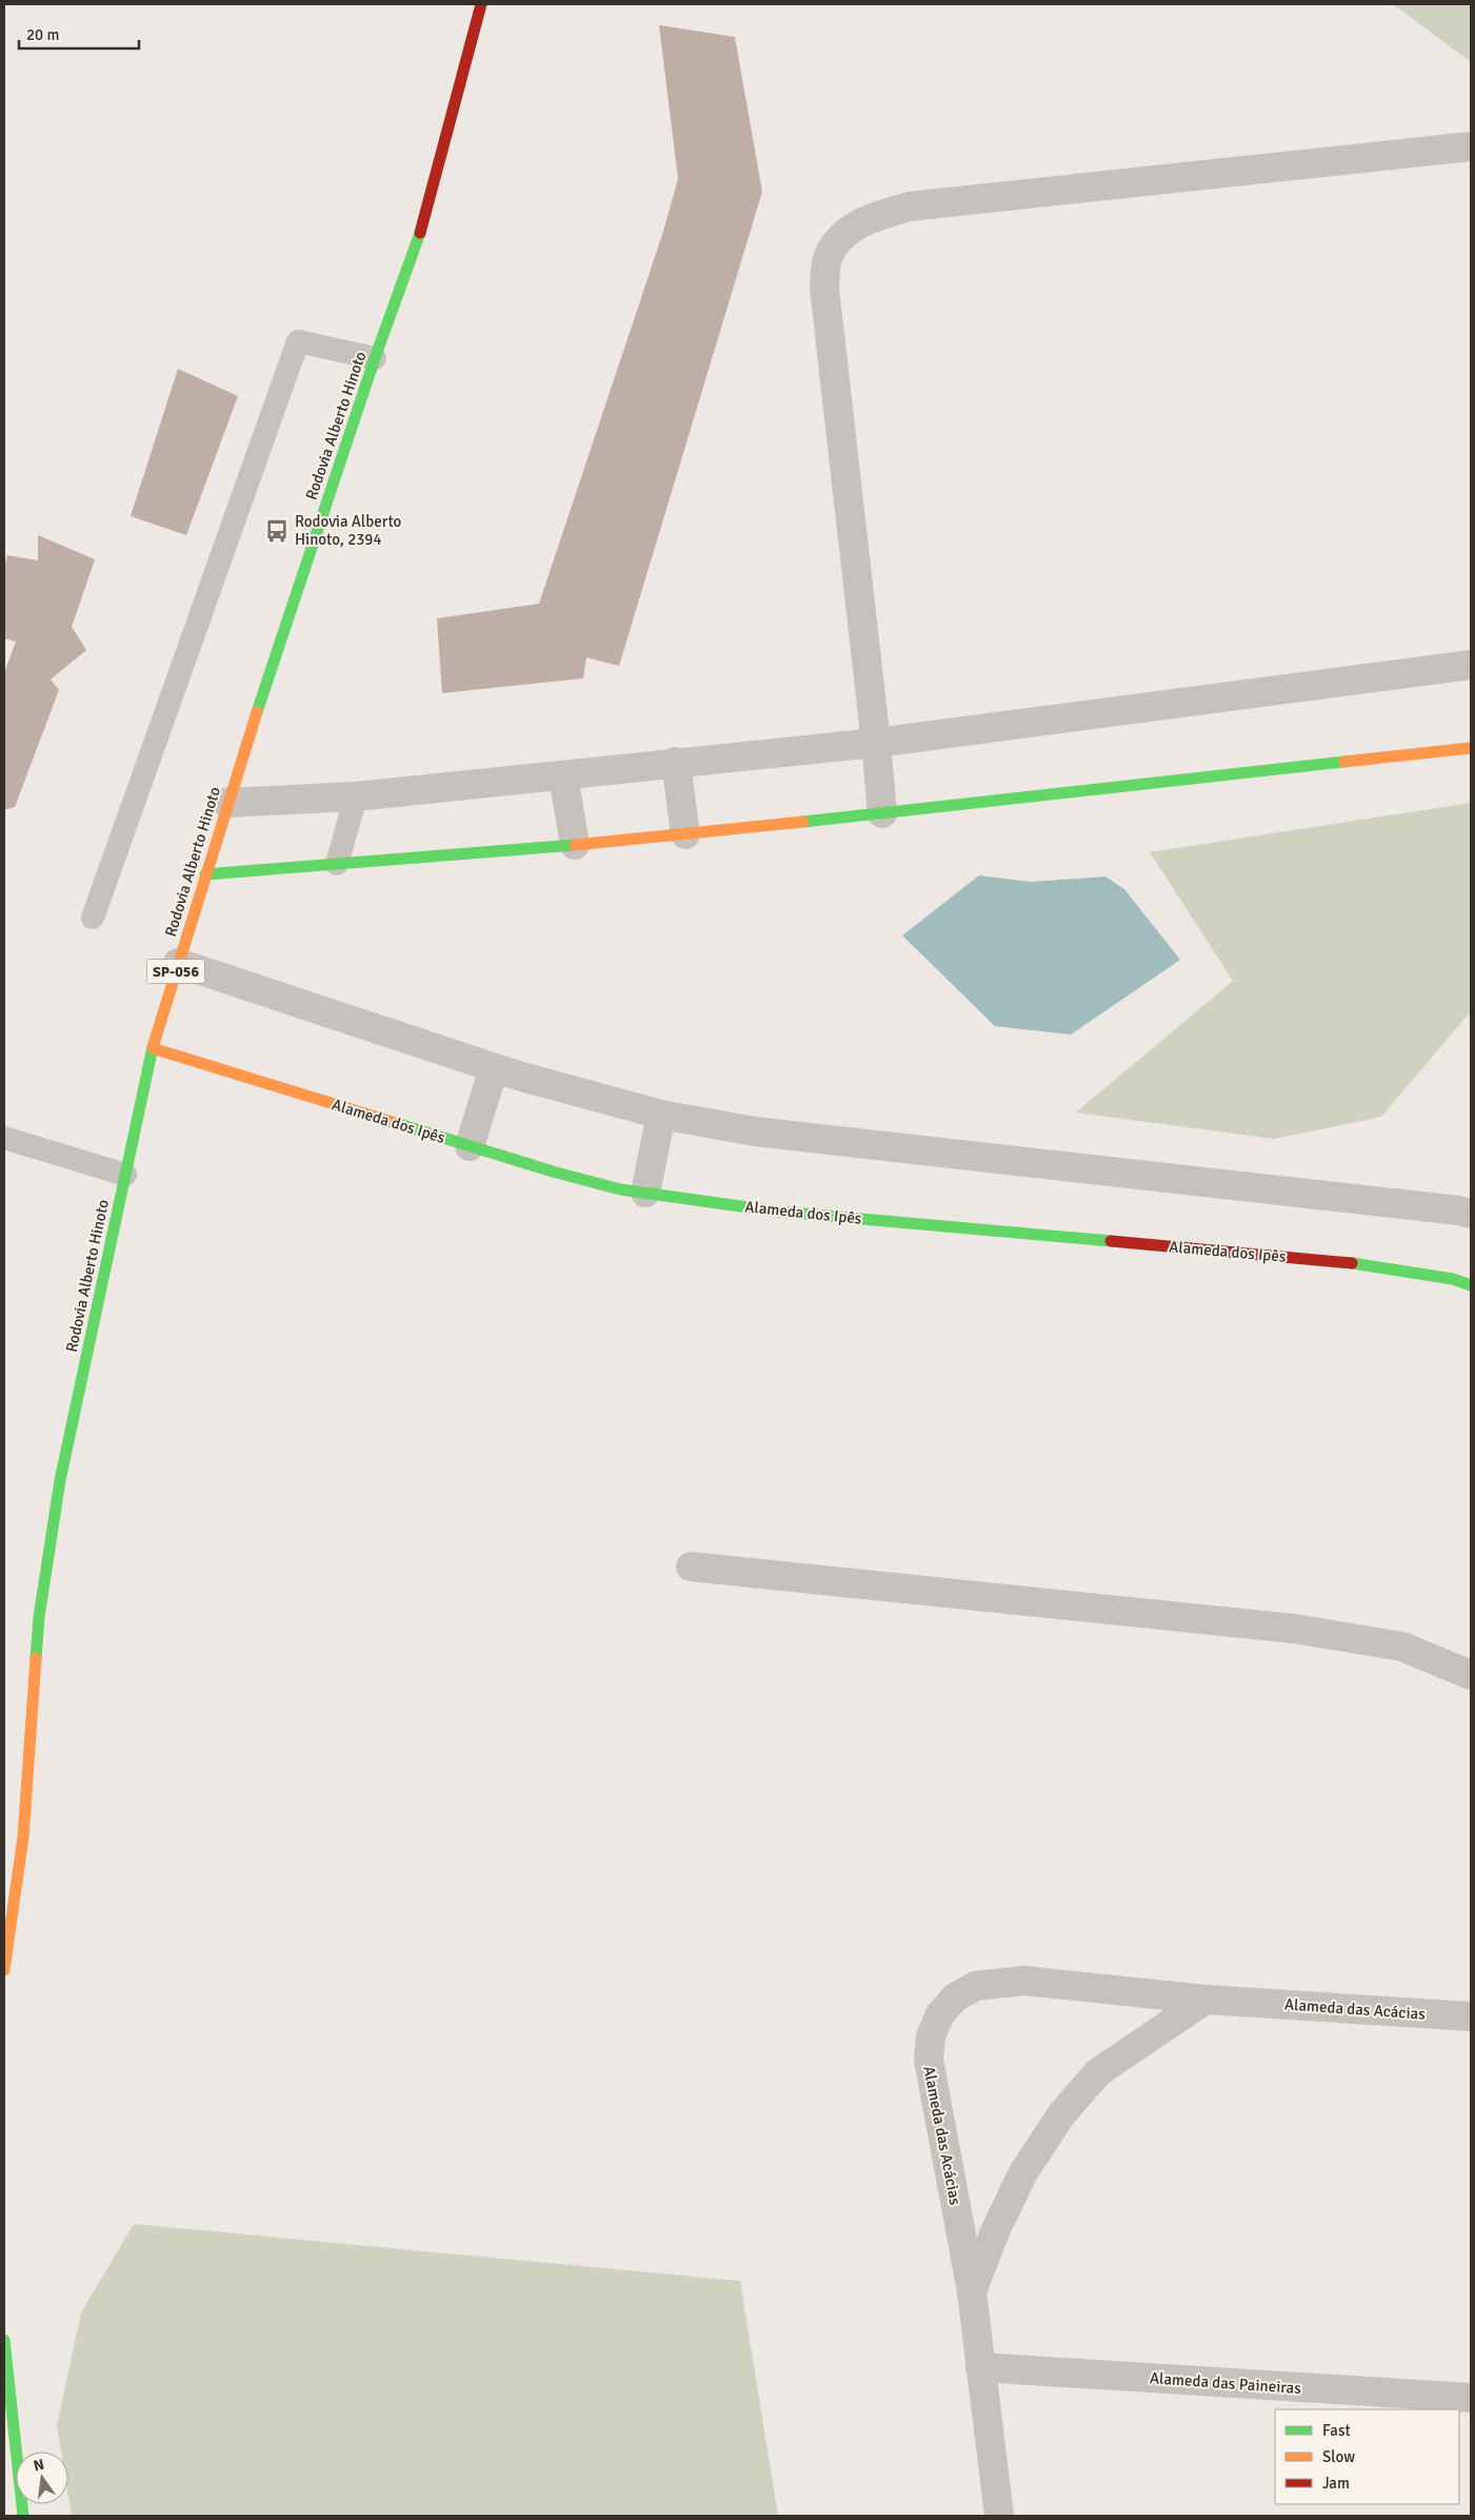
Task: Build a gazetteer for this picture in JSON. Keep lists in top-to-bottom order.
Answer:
{
  "streets": {
    "street": [
      "Rodovia Alberto Hinoto",
      "SP-056",
      "Alameda dos Ipês",
      "Alameda das Acácias",
      "Alameda das Paineiras"
    ]
  },
  "crossings": [
    ["Rodovia Alberto Hinoto", "Alameda dos Ipês"],
    ["Alameda das Acácias", "Alameda das Paineiras"]
  ],
  "places": {
    "bus stop": ["Rodovia Alberto Hinoto, 2394"]
  },
  "legend": ["Fast", "Slow", "Jam"],
  "scale_bar": "20 m",
  "north": "top"
}
